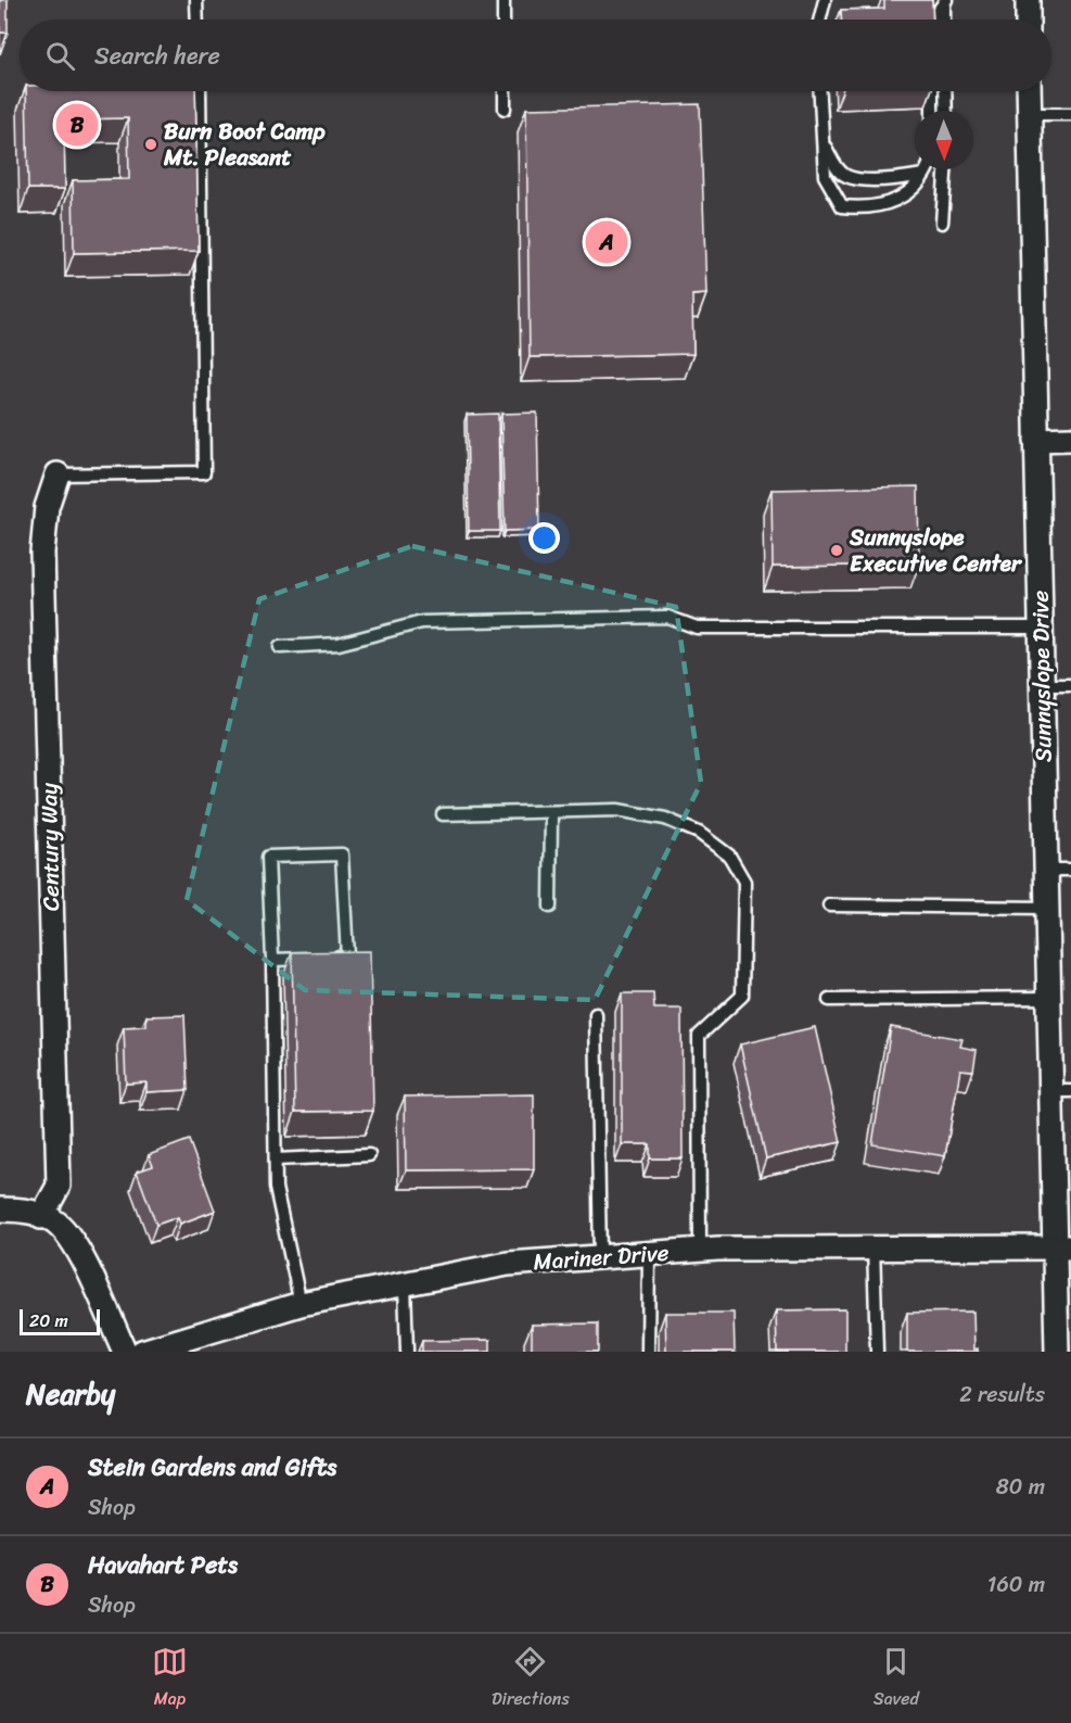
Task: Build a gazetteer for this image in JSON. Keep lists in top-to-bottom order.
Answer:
{
  "streets": {
    "street": ["Sunnyslope Drive", "Century Way", "Mariner Drive"]
  },
  "crossings": [
    ["Sunnyslope Drive", "Mariner Drive"]
  ],
  "places": ["Burn Boot Camp Mt. Pleasant", "Sunnyslope Executive Center"],
  "scale_bar": "20 m",
  "north": "bottom",
  "page": {
    "search": "Search here",
    "pins": ["B", "A"],
    "scale": "20 m",
    "heading": ["Nearby", "2 results"],
    "list": [
      {
        "mark": "A",
        "name": "Stein Gardens and Gifts",
        "note": "Shop",
        "value": "80 m"
      },
      {
        "mark": "B",
        "name": "Havahart Pets",
        "note": "Shop",
        "value": "160 m"
      }
    ],
    "nav": ["Map", "Directions", "Saved"]
  }
}
